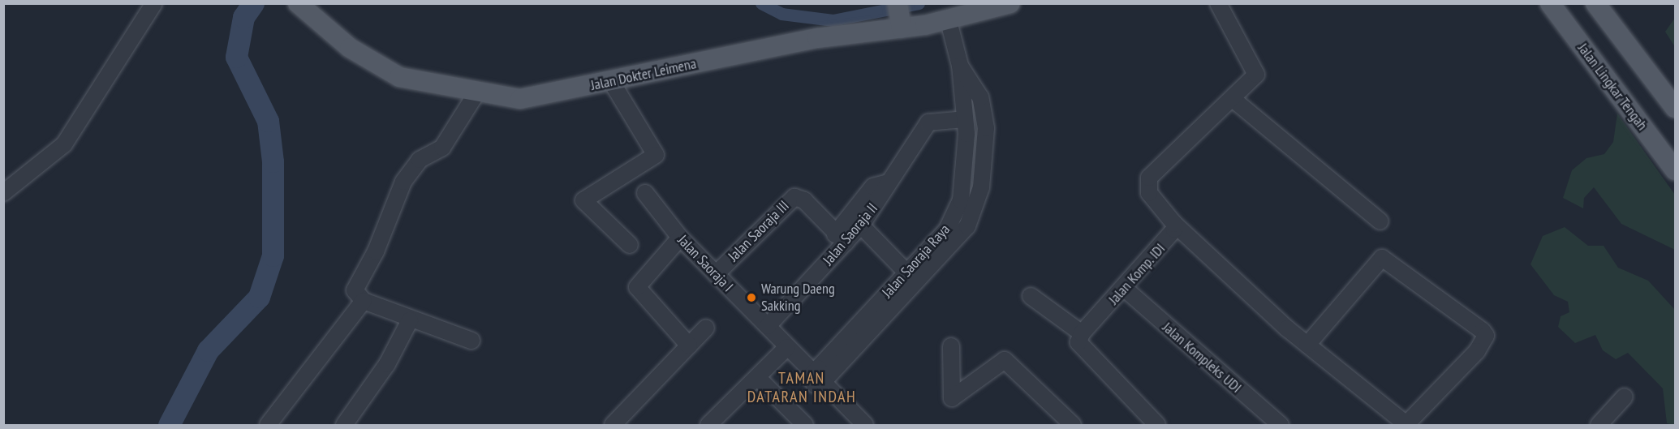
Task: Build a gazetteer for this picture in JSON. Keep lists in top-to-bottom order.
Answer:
{
  "streets": {
    "main road": ["Jalan Dokter Leimena", "Jalan Lingkar Tengah"],
    "street": [
      "Jalan Saoraja III",
      "Jalan Saoraja II",
      "Jalan Saoraja Raya",
      "Jalan Saoraja I",
      "Jalan Komp. IDI",
      "Jalan Kompleks UDI"
    ]
  },
  "crossings": [
    ["Jalan Dokter Leimena", "Jalan Saoraja Raya"],
    ["Jalan Saoraja III", "Jalan Saoraja II"],
    ["Jalan Saoraja III", "Jalan Saoraja I"],
    ["Jalan Saoraja II", "Jalan Saoraja Raya"],
    ["Jalan Saoraja II", "Jalan Saoraja I"],
    ["Jalan Saoraja Raya", "Jalan Saoraja I"],
    ["Jalan Komp. IDI", "Jalan Kompleks UDI"]
  ],
  "districts": ["TAMAN DATARAN INDAH"],
  "places": ["Warung Daeng Sakking"]
}
